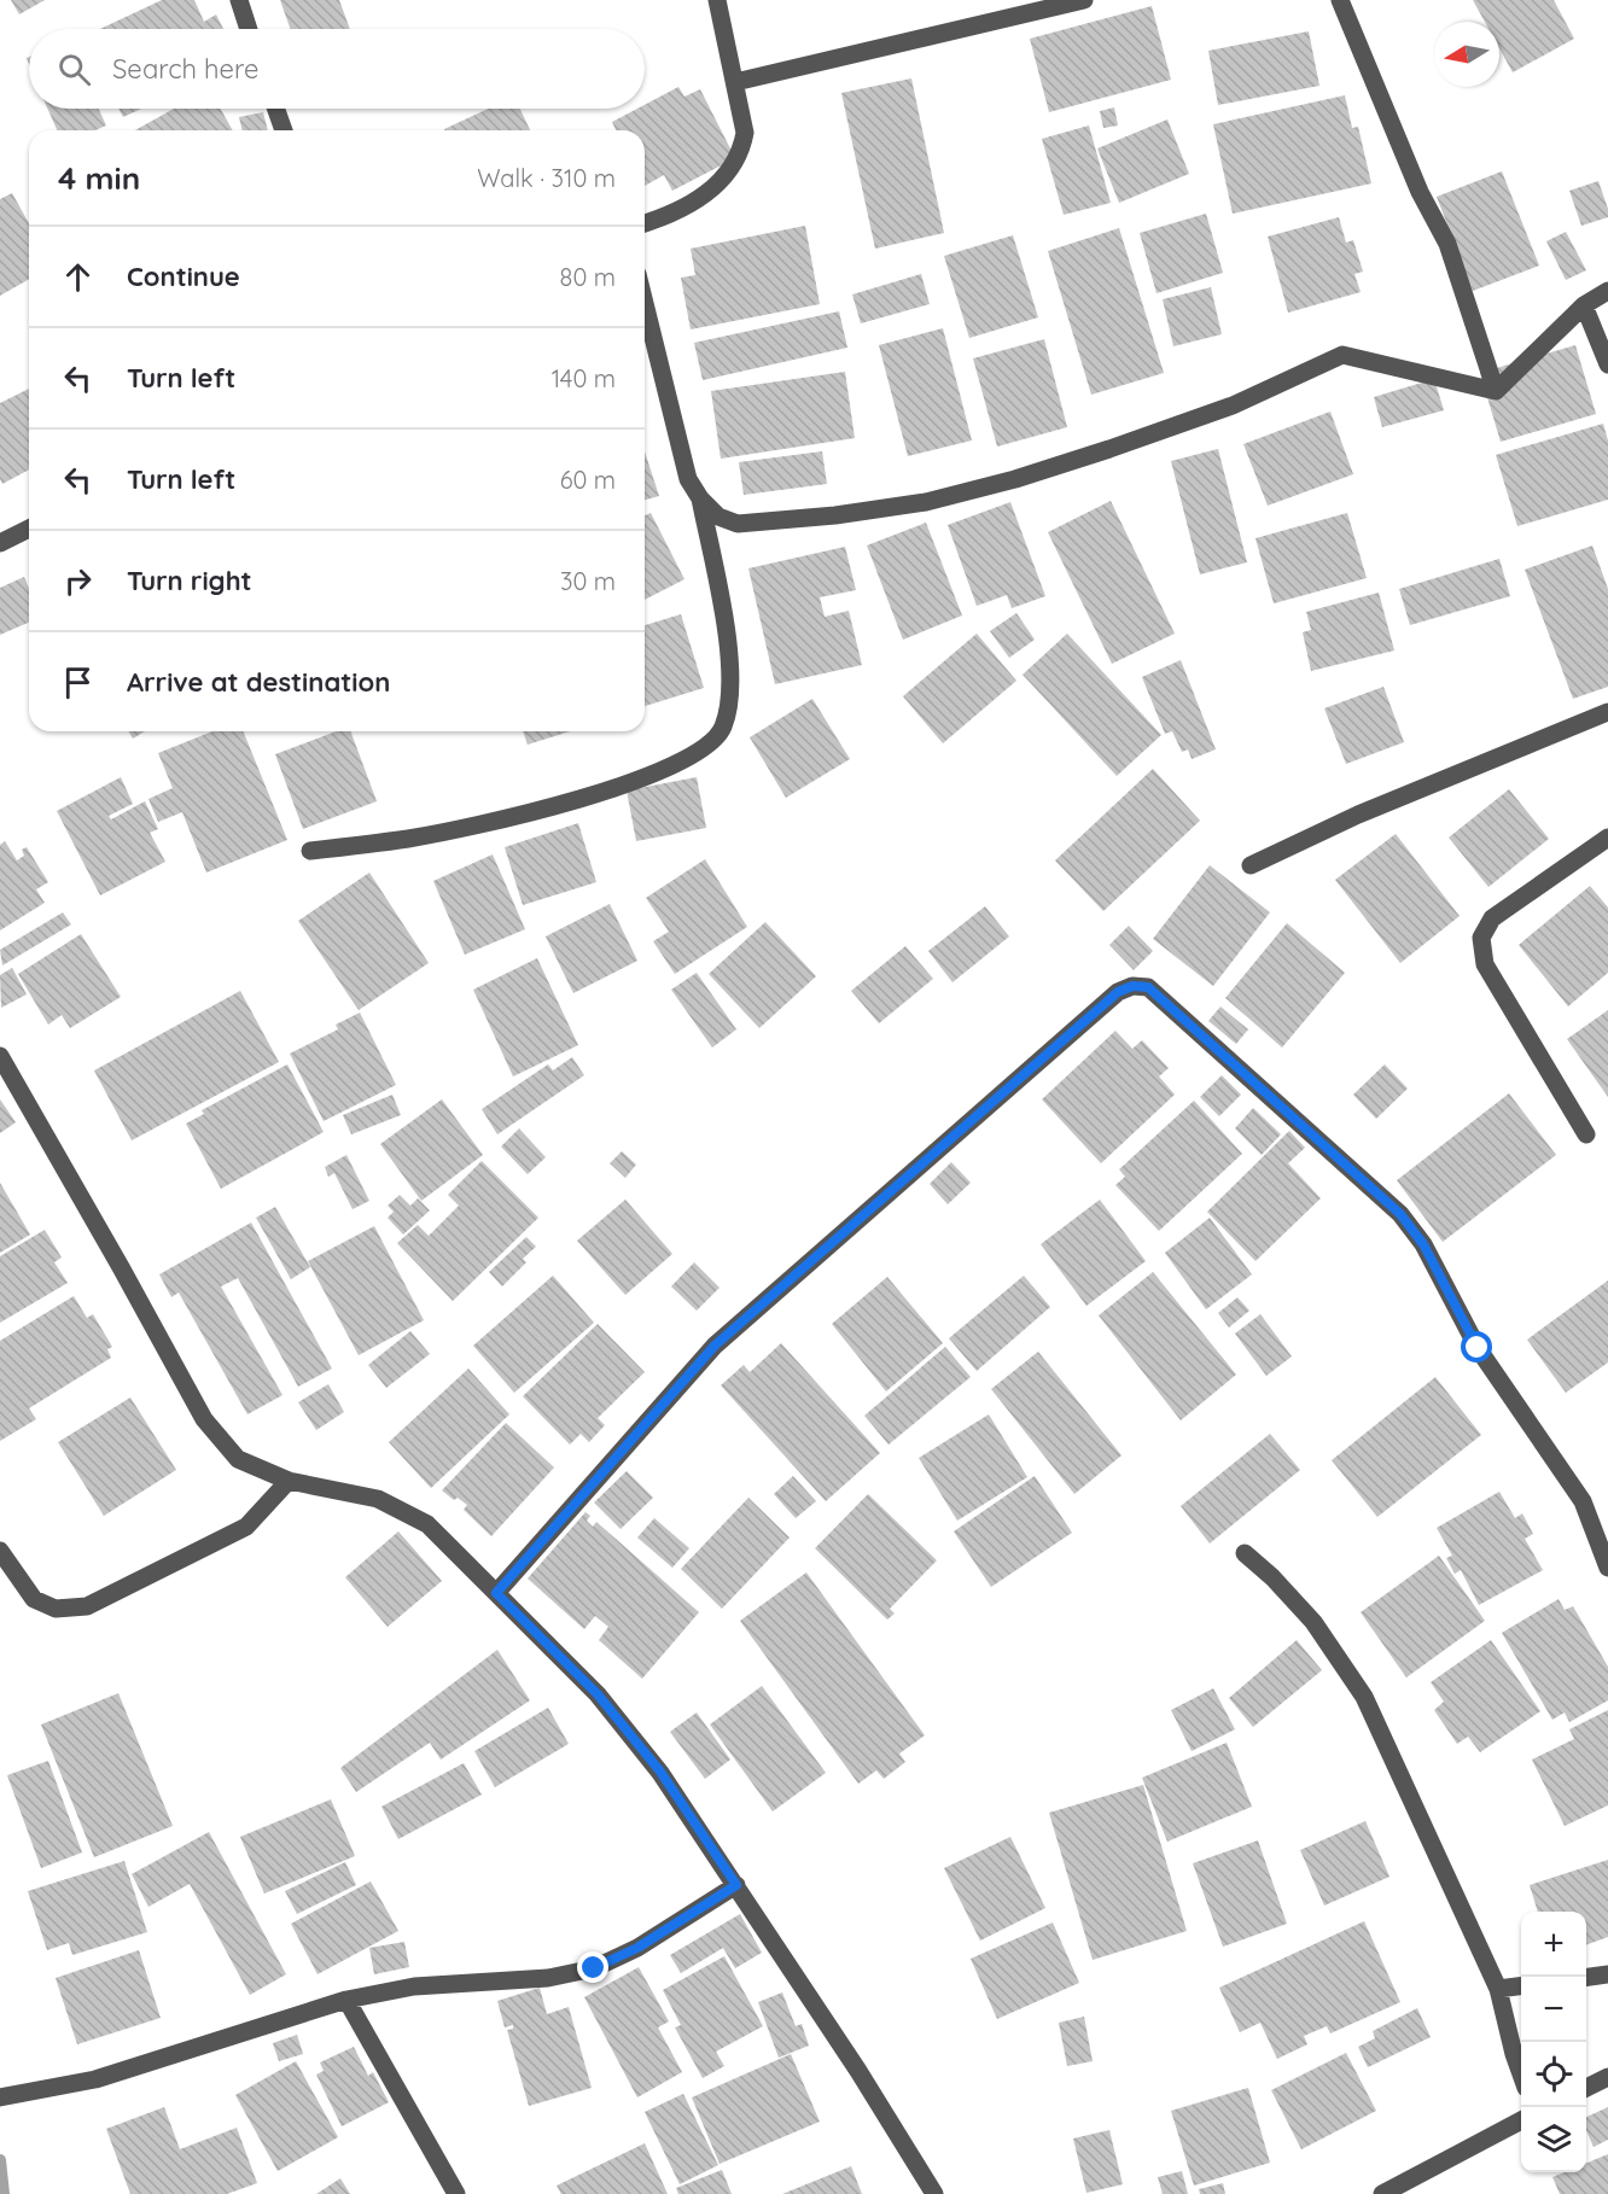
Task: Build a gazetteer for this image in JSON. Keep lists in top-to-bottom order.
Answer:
{
  "north": "left",
  "page": {
    "search": "Search here",
    "heading": ["4 min", "Walk · 310 m"],
    "list": [
      ["Continue", "80 m"],
      ["Turn left", "140 m"],
      ["Turn left", "60 m"],
      ["Turn right", "30 m"],
      "Arrive at destination"
    ],
    "map_buttons": ["+", "−"]
  }
}
